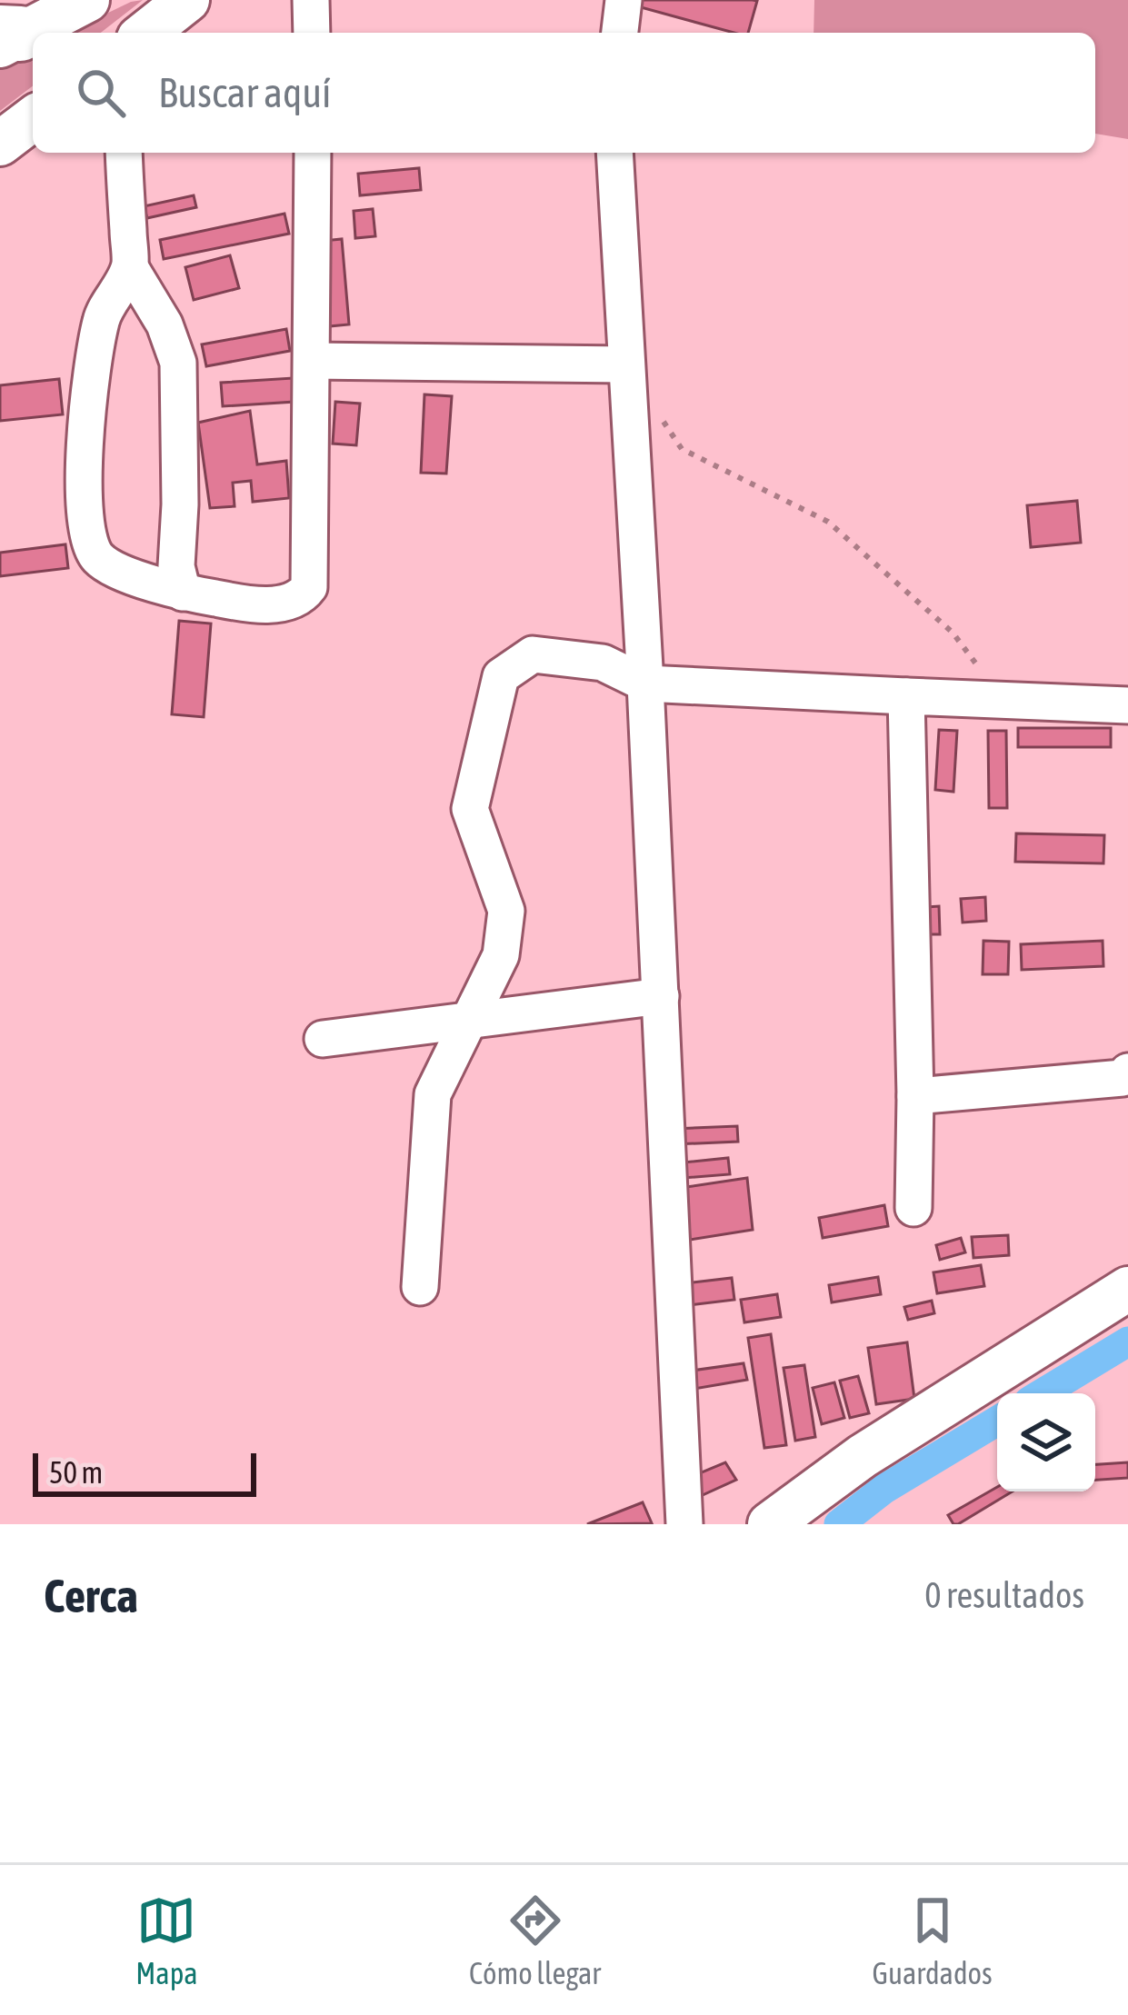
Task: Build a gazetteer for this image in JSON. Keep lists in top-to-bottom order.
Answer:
{
  "scale_bar": "50 m",
  "page": {
    "search": "Buscar aquí",
    "scale": "50 m",
    "heading": ["Cerca", "0 resultados"],
    "nav": ["Mapa", "Cómo llegar", "Guardados"]
  }
}
